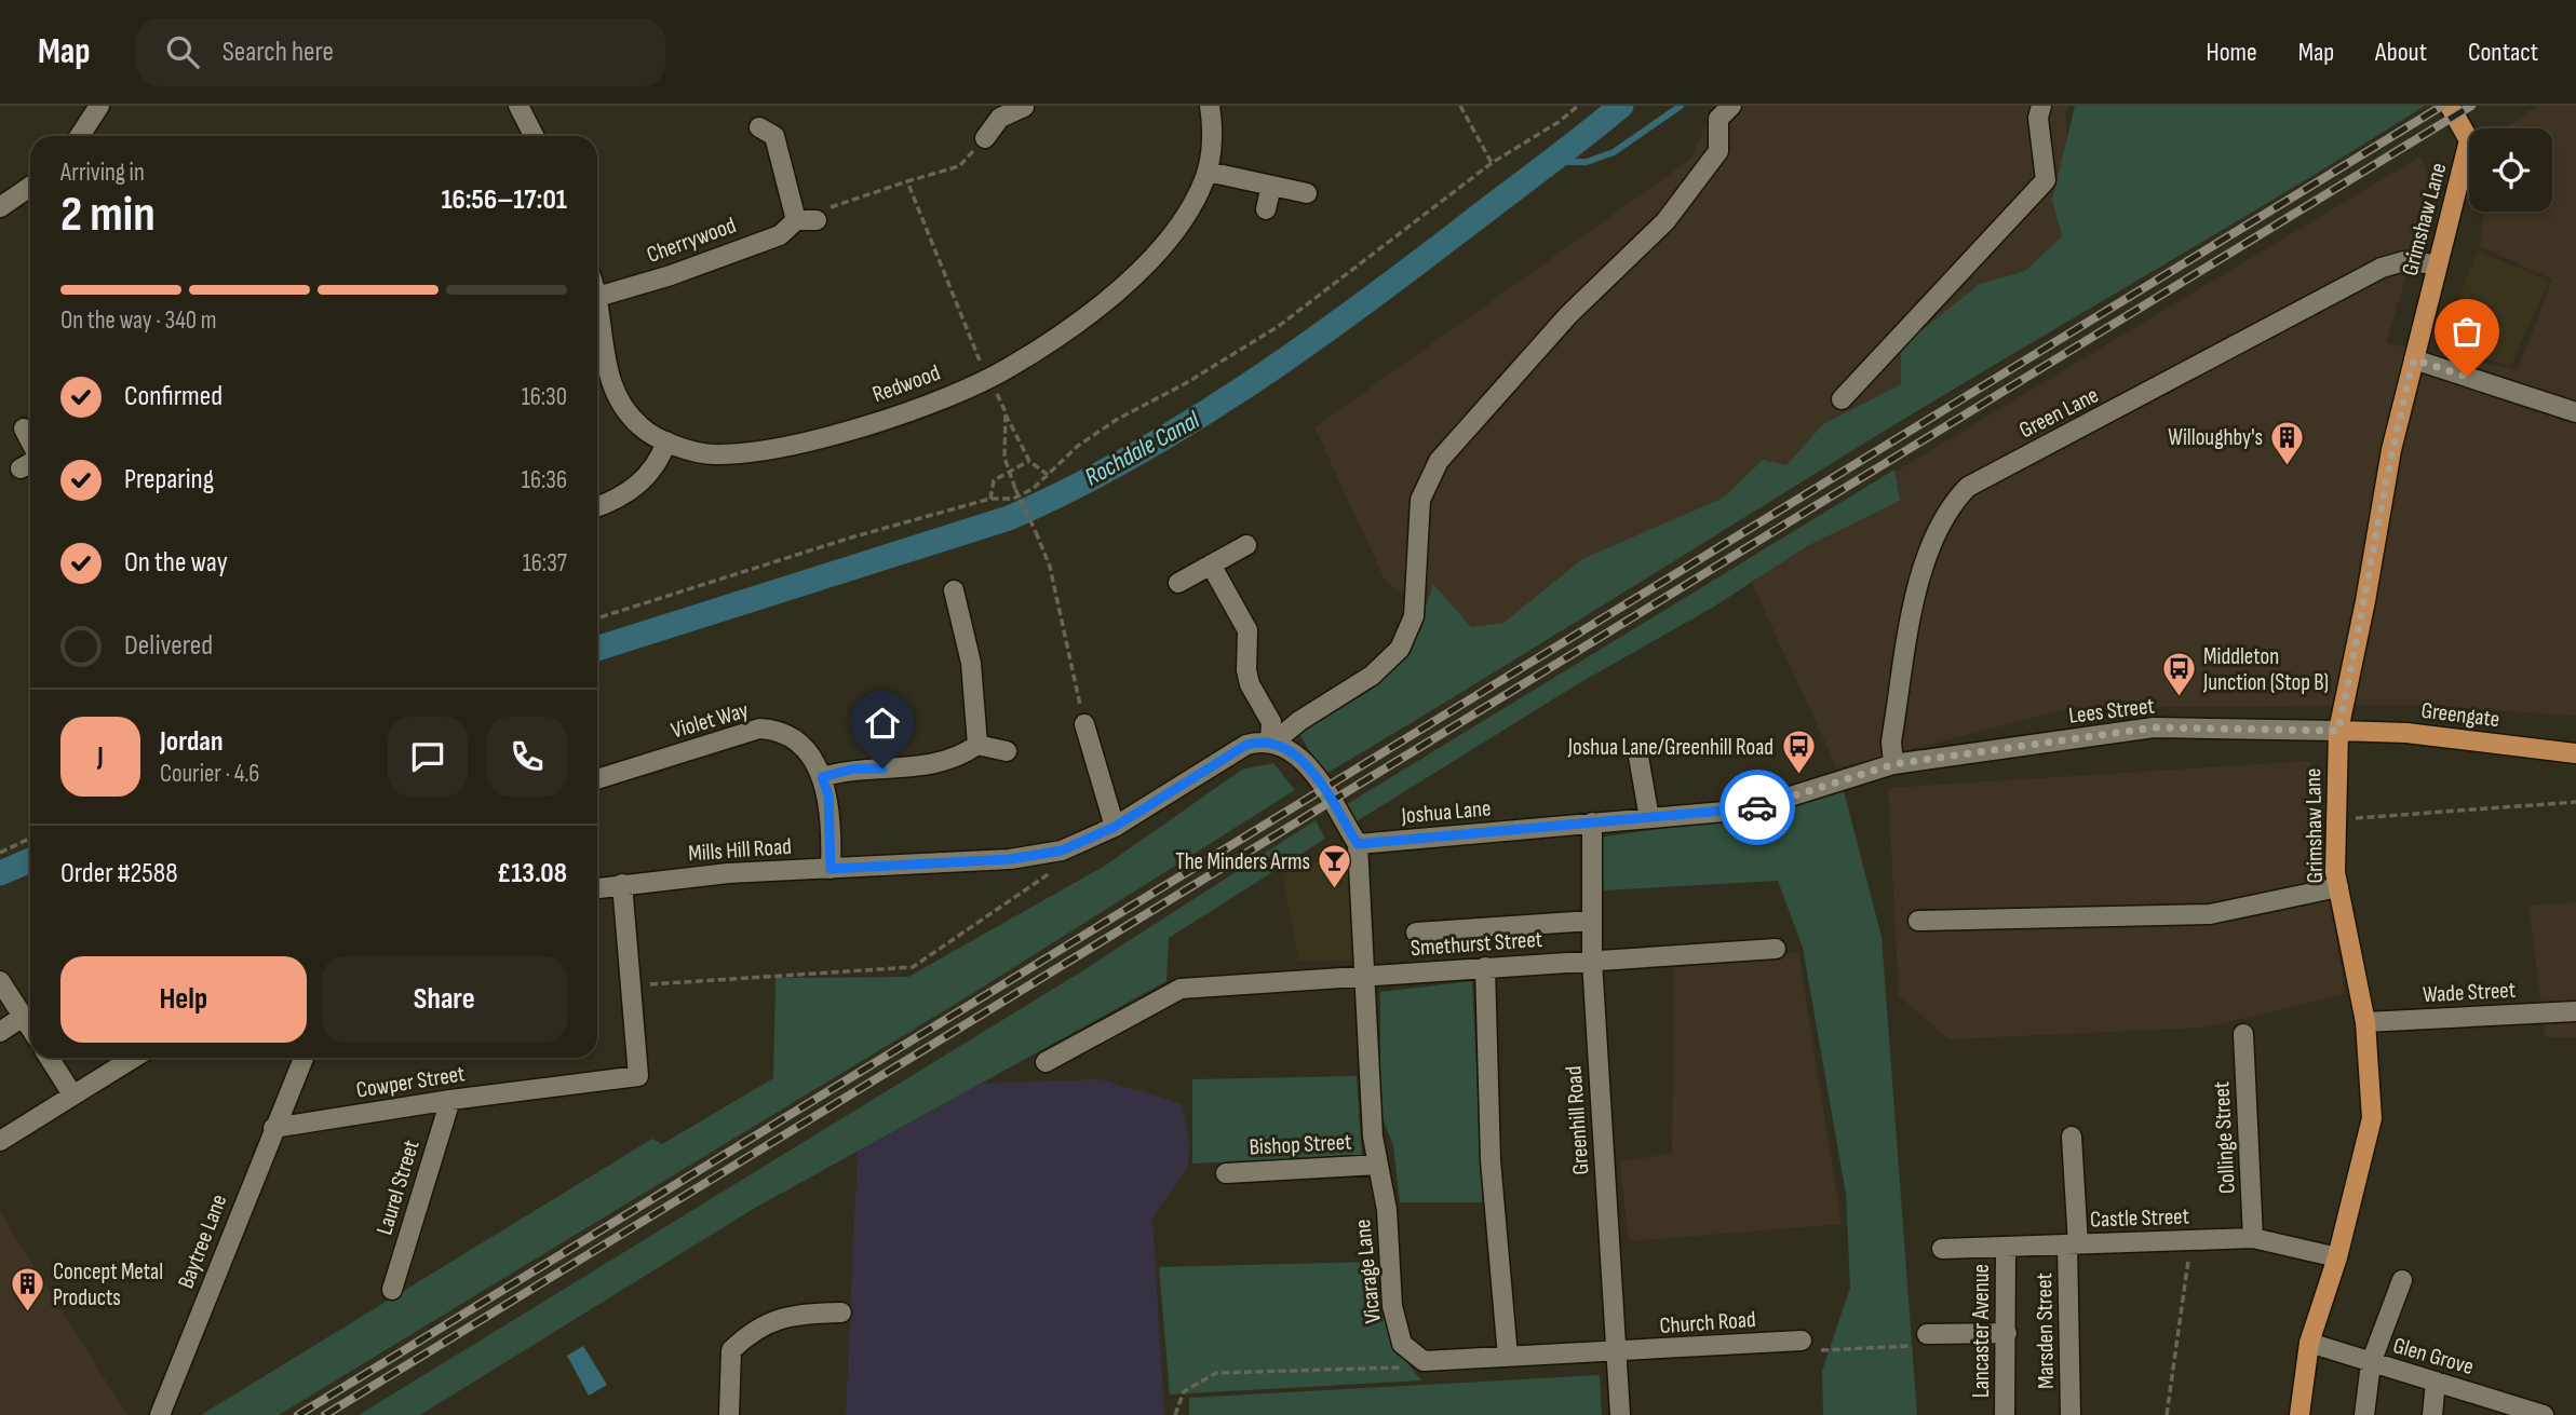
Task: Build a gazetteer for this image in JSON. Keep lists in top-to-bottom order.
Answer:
{
  "streets": {
    "main road": ["Grimshaw Lane", "Greengate"],
    "street": [
      "Cherrywood",
      "Redwood",
      "Green Lane",
      "Lees Street",
      "Violet Way",
      "Joshua Lane",
      "Mills Hill Road",
      "Smethurst Street",
      "Wade Street",
      "Cowper Street",
      "Greenhill Road",
      "Collinge Street",
      "Bishop Street",
      "Laurel Street",
      "Castle Street",
      "Baytree Lane",
      "Vicarage Lane",
      "Church Road",
      "Lancaster Avenue",
      "Marsden Street",
      "Glen Grove"
    ]
  },
  "crossings": [
    ["Grimshaw Lane", "Green Lane"],
    ["Grimshaw Lane", "Lees Street"],
    ["Grimshaw Lane", "Greengate"],
    ["Grimshaw Lane", "Wade Street"],
    ["Grimshaw Lane", "Castle Street"],
    ["Grimshaw Lane", "Glen Grove"],
    ["Cherrywood", "Redwood"],
    ["Green Lane", "Lees Street"],
    ["Green Lane", "Joshua Lane"],
    ["Lees Street", "Greengate"],
    ["Lees Street", "Joshua Lane"],
    ["Violet Way", "Mills Hill Road"],
    ["Joshua Lane", "Greenhill Road"],
    ["Joshua Lane", "Vicarage Lane"],
    ["Smethurst Street", "Greenhill Road"],
    ["Smethurst Street", "Vicarage Lane"],
    ["Cowper Street", "Laurel Street"],
    ["Cowper Street", "Baytree Lane"],
    ["Greenhill Road", "Church Road"],
    ["Collinge Street", "Castle Street"],
    ["Bishop Street", "Vicarage Lane"],
    ["Castle Street", "Lancaster Avenue"],
    ["Castle Street", "Marsden Street"]
  ],
  "water": ["Rochdale Canal"],
  "places": {
    "building": ["Willoughby's", "Concept Metal Products"],
    "bus stop": ["Middleton Junction (Stop B)", "Joshua Lane/Greenhill Road"],
    "bar": ["The Minders Arms"]
  },
  "page": {
    "header": "Map",
    "search": "Search here",
    "nav": [
      "Home",
      "Map",
      "About",
      "Contact"
    ],
    "heading": ["2 min", "Arriving in", "16:56–17:01"],
    "panel": [
      "Jordan",
      "Courier · 4.6",
      "Order #2588",
      "£13.08"
    ],
    "bar": "On the way · 340 m",
    "list": [
      ["Confirmed", "16:30"],
      ["Preparing", "16:36"],
      ["On the way", "16:37"],
      "Delivered"
    ],
    "round": "J",
    "buttons": ["Help", "Share"]
  }
}
